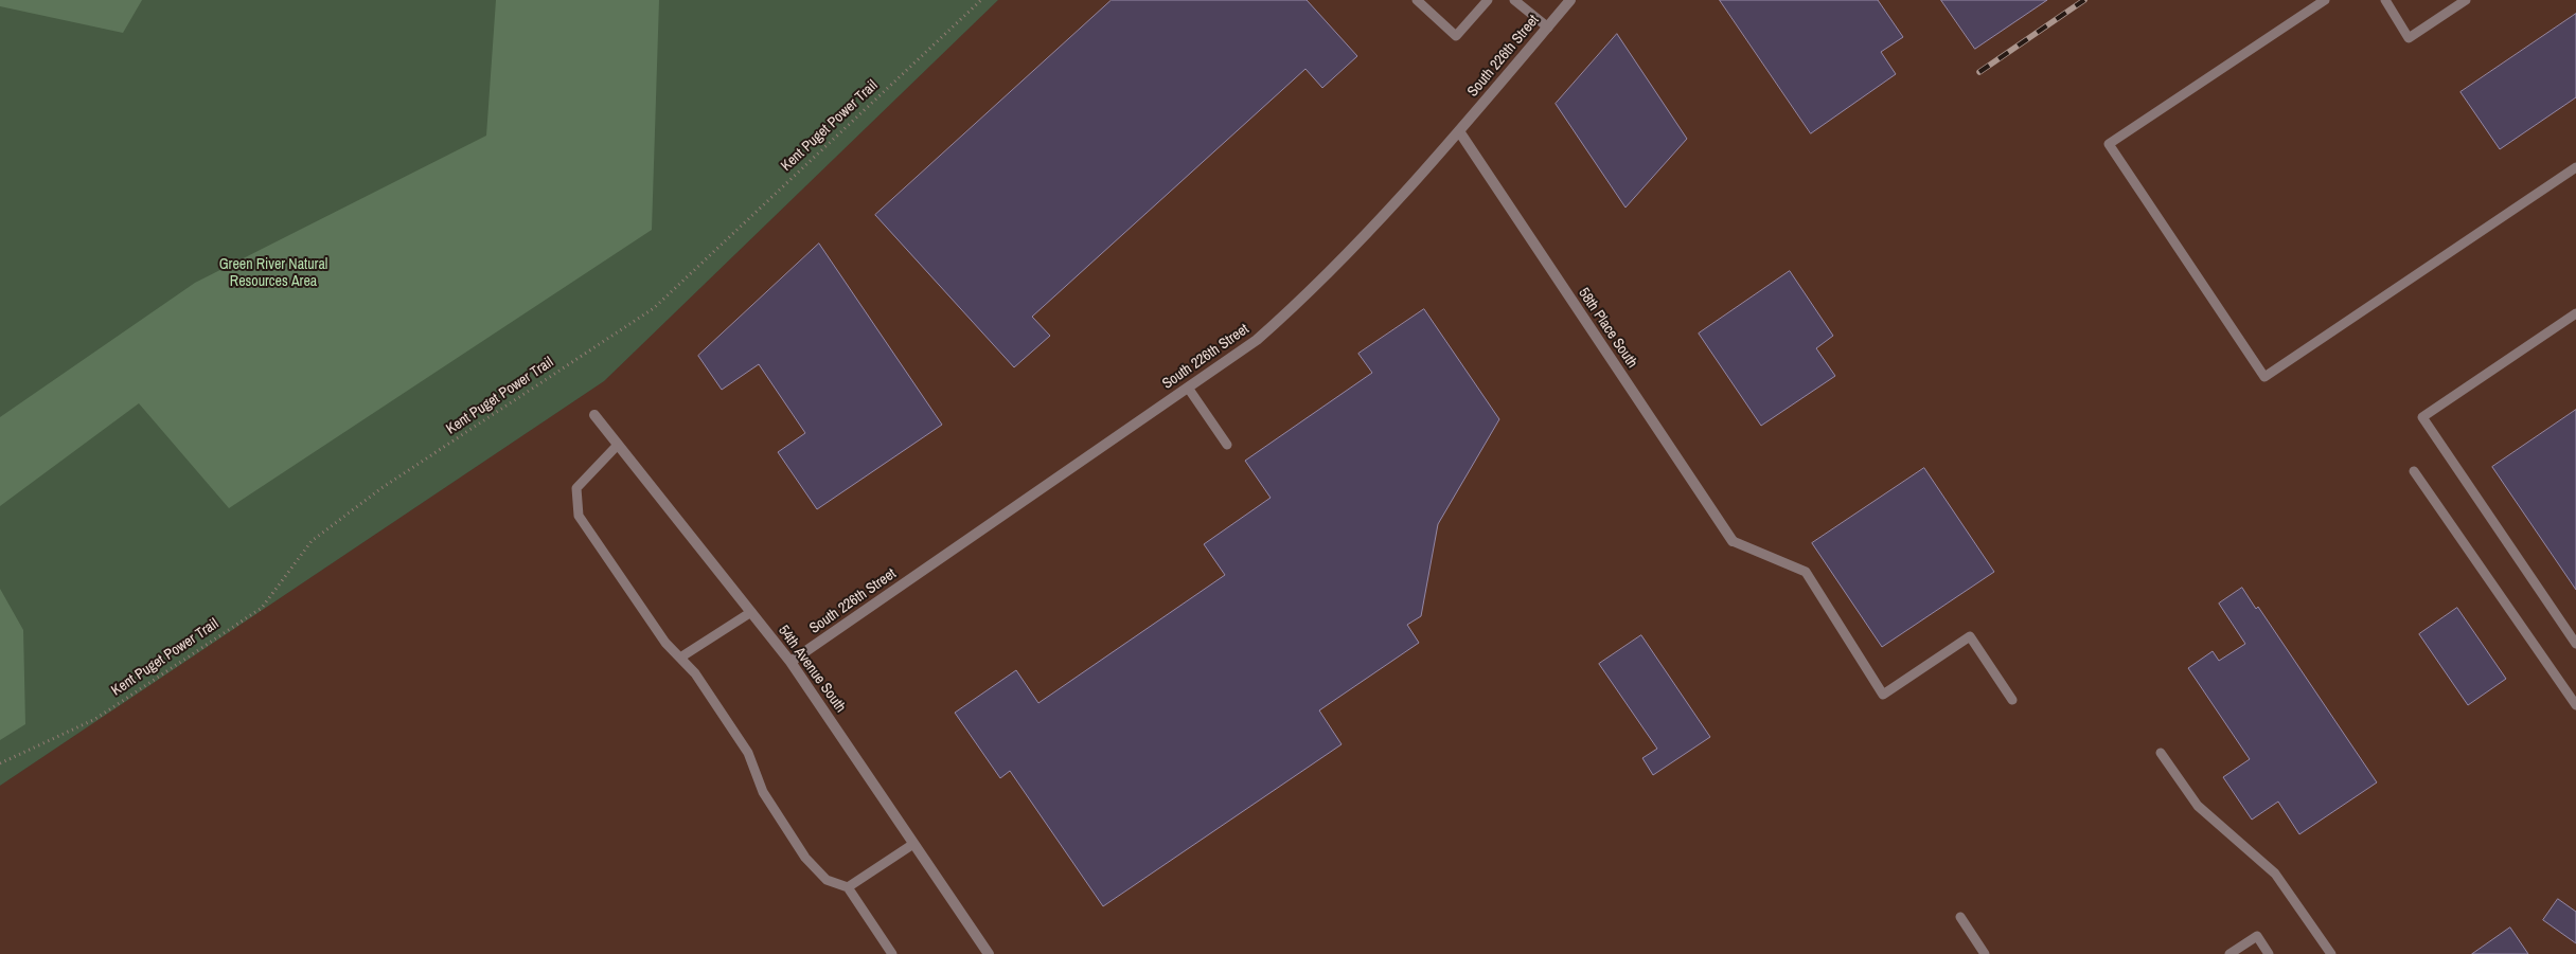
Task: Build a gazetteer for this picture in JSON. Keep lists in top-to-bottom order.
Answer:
{
  "streets": {
    "street": ["South 226th Street", "58th Place South", "54th Avenue South"],
    "path": ["Kent Puget Power Trail"]
  },
  "crossings": [
    ["South 226th Street", "58th Place South"],
    ["South 226th Street", "54th Avenue South"]
  ],
  "parks": ["Green River Natural Resources Area"]
}
